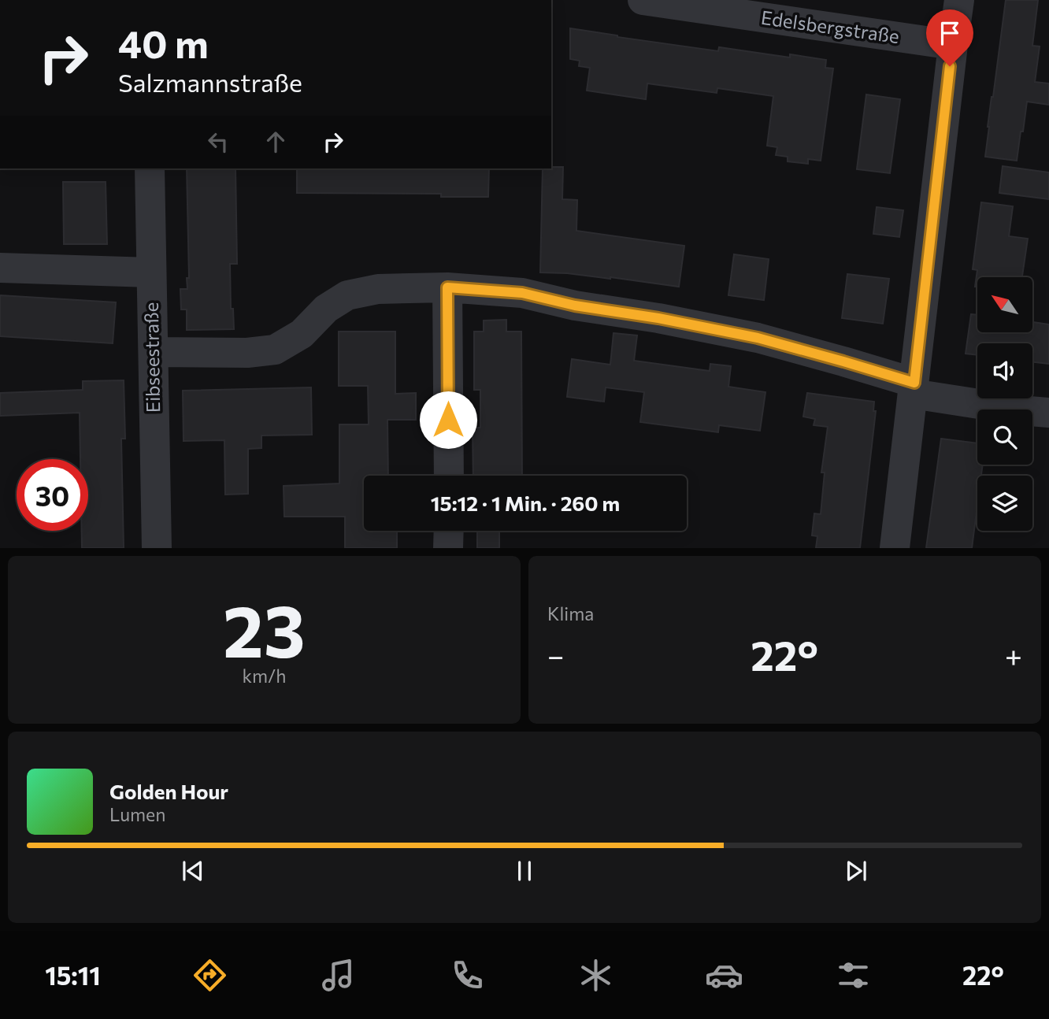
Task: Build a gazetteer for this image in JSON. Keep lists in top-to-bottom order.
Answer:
{
  "streets": {
    "street": ["Edelsbergstraße", "Eibseestraße"]
  },
  "north": "top left",
  "page": {
    "turn": ["40 m", "Salzmannstraße"],
    "limit": "30",
    "trip": "15:12 · 1 Min. · 260 m",
    "tile": [
      ["23", "km/h"],
      "Klima"
    ],
    "heat": ["−", "22°", "+"],
    "song": ["Golden Hour", "Lumen"],
    "tabs": ["15:11", "22°"]
  }
}
